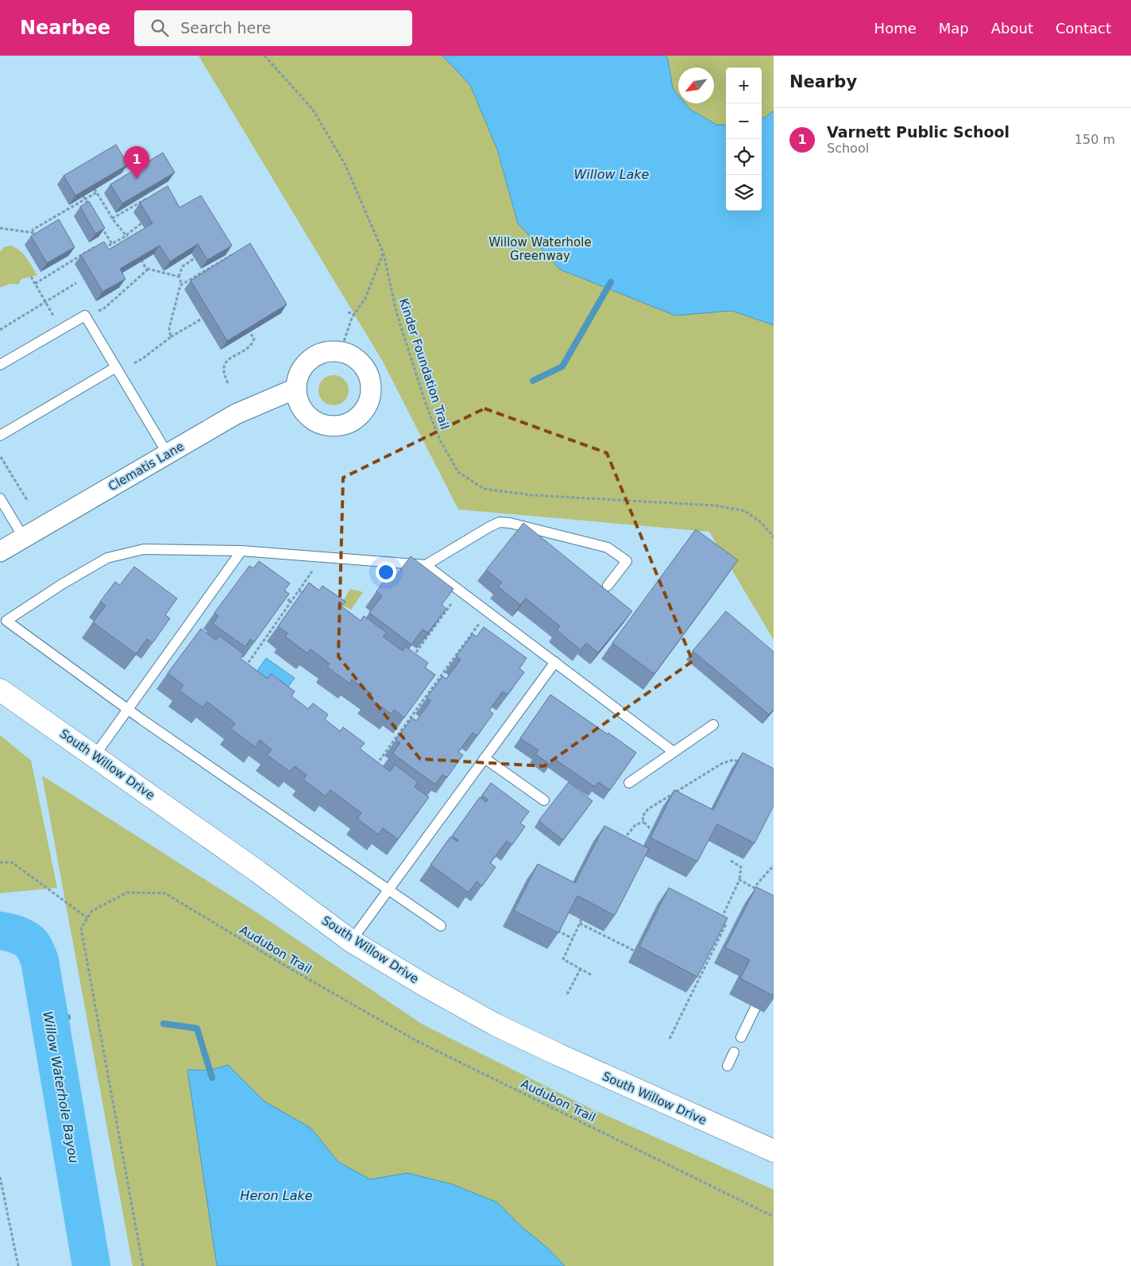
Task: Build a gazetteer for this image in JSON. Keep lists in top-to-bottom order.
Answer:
{
  "streets": {
    "street": ["Clematis Lane", "South Willow Drive"],
    "path": ["Kinder Foundation Trail", "Audubon Trail"]
  },
  "water": ["Willow Lake", "Willow Waterhole Bayou", "Heron Lake"],
  "parks": ["Willow Waterhole Greenway"],
  "north": "bottom left",
  "page": {
    "header": "Nearbee",
    "search": "Search here",
    "nav": [
      "Home",
      "Map",
      "About",
      "Contact"
    ],
    "heading": "Nearby",
    "map_buttons": ["+", "−"],
    "list": [
      {
        "mark": "1",
        "name": "Varnett Public School",
        "note": "School",
        "value": "150 m"
      }
    ],
    "pins": "1"
  }
}
